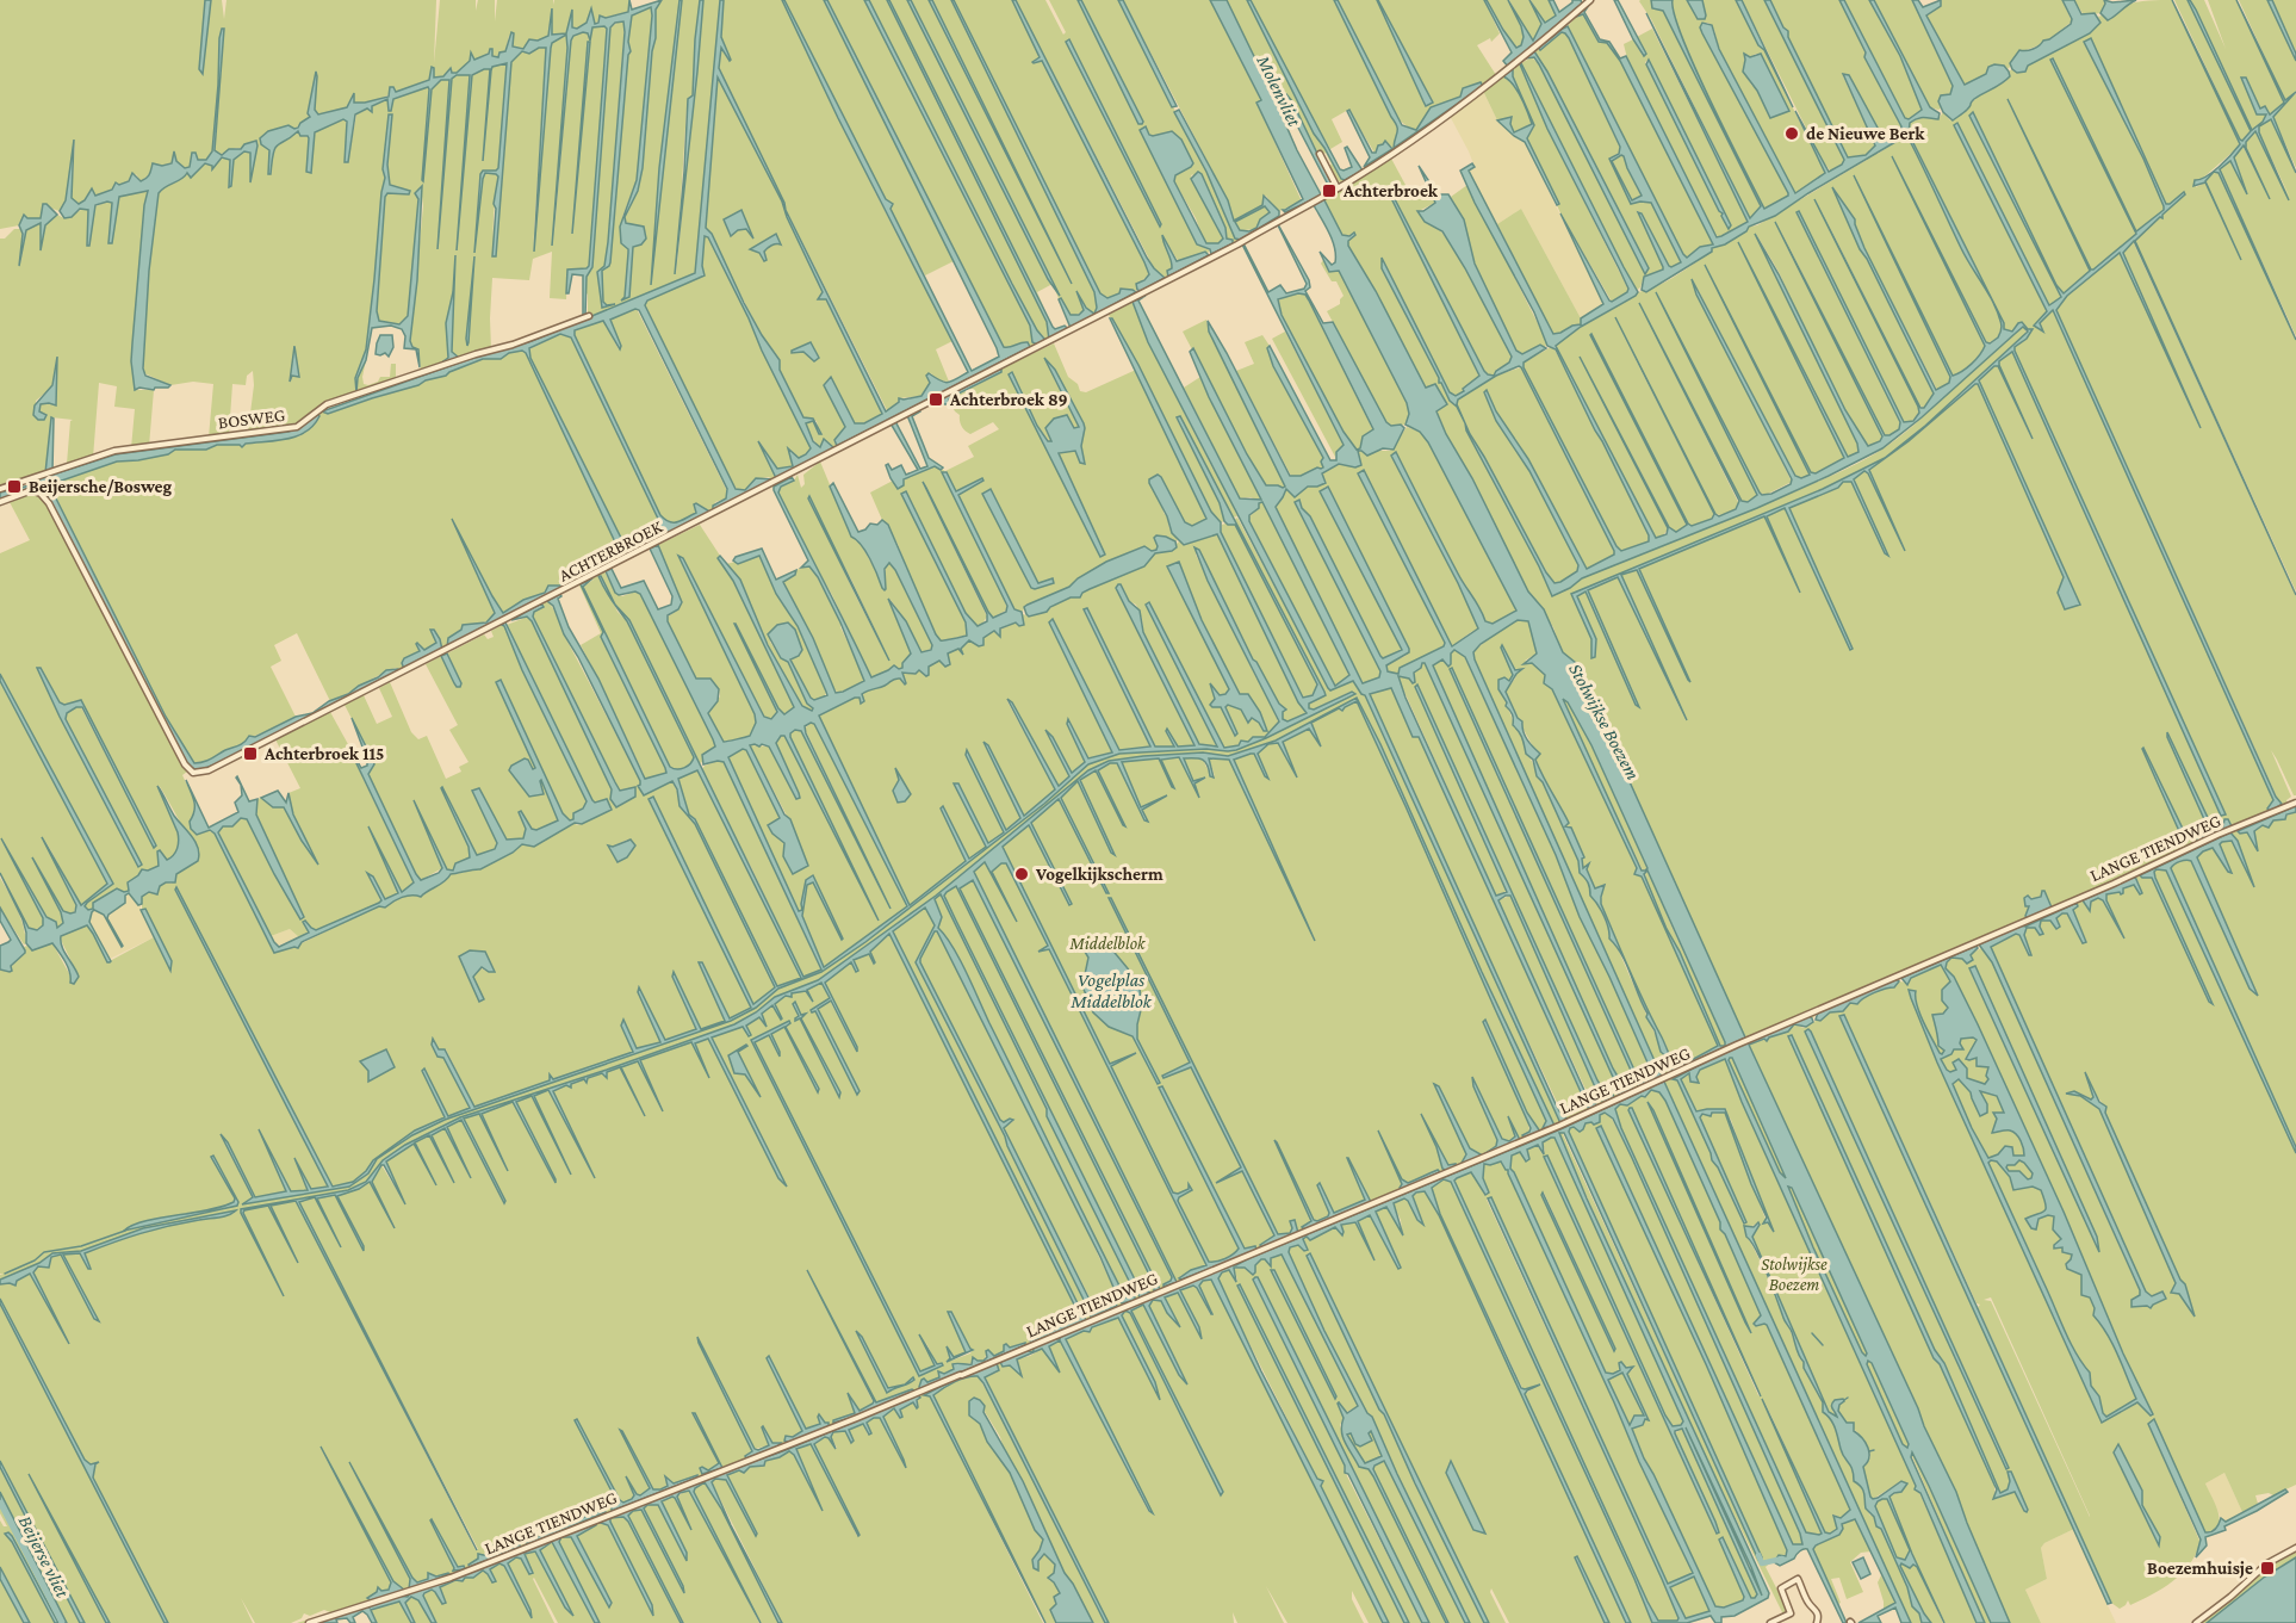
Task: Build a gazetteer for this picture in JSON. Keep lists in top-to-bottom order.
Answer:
{
  "streets": {
    "street": ["BOSWEG", "ACHTERBROEK", "LANGE TIENDWEG"]
  },
  "crossings": [
    ["BOSWEG", "ACHTERBROEK"]
  ],
  "water": [
    "Molenvliet",
    "Stolwijkse Boezem",
    "Vogelplas Middelblok",
    "Beijerse vliet"
  ],
  "parks": ["Middelblok", "Stolwijkse Boezem"],
  "places": {
    "other": ["de Nieuwe Berk", "Vogelkijkscherm"],
    "transit": [
      "Achterbroek",
      "Achterbroek 89",
      "Beijersche/Bosweg",
      "Achterbroek 115",
      "Boezemhuisje"
    ]
  }
}
